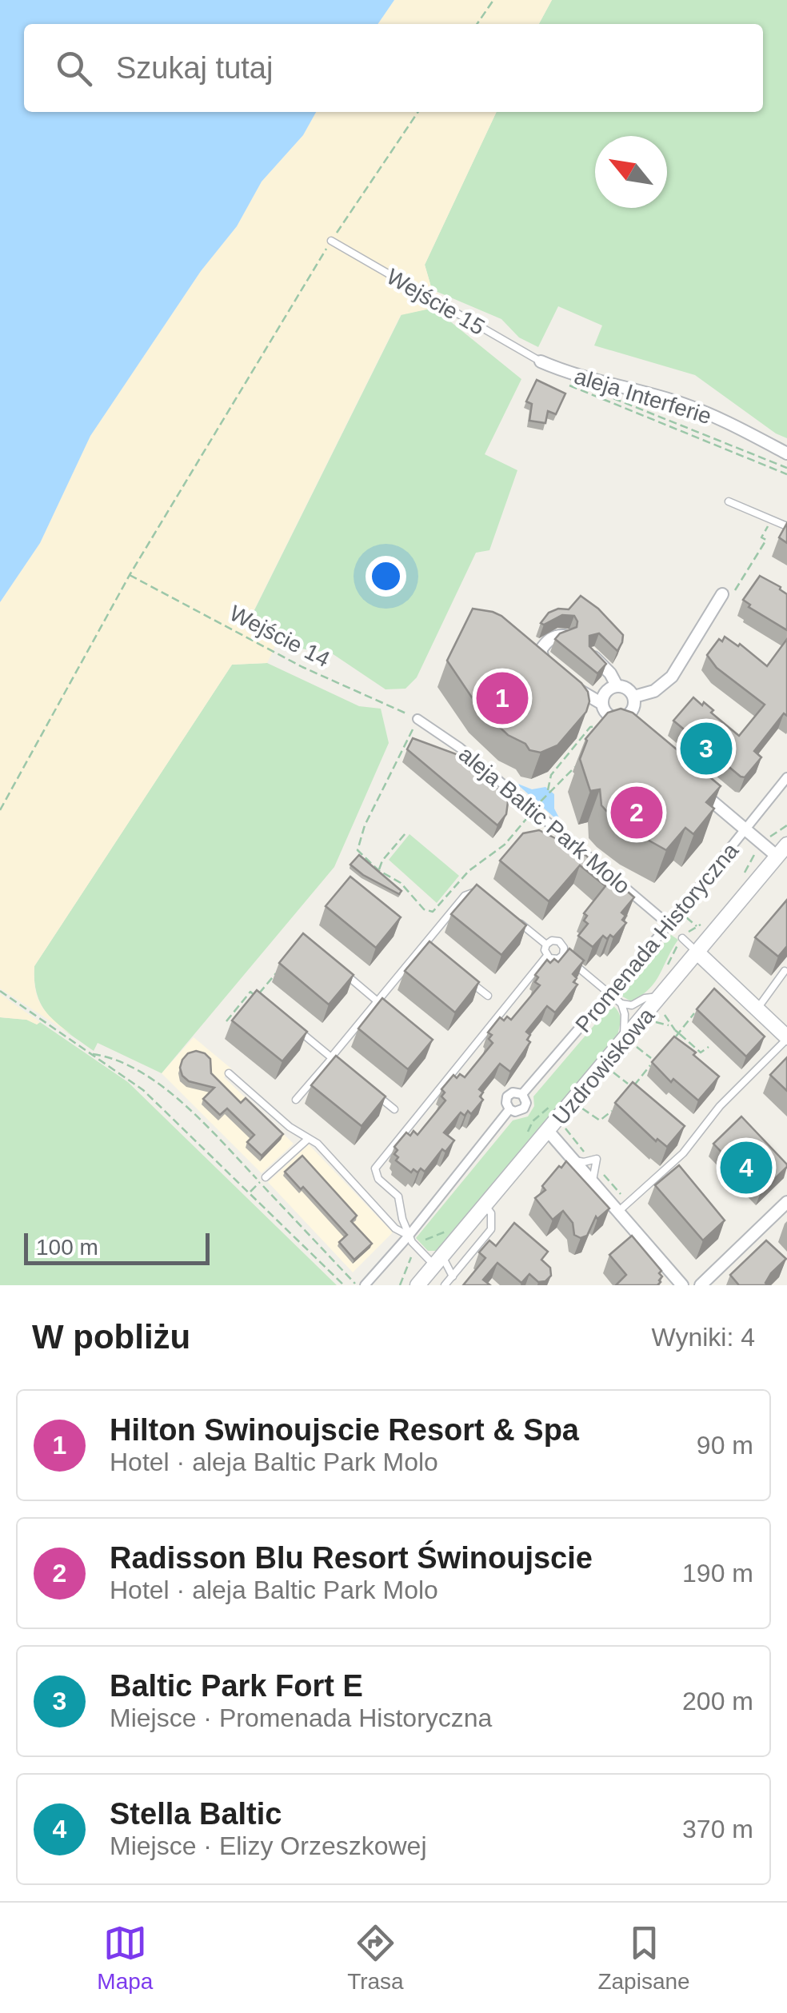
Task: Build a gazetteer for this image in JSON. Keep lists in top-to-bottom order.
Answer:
{
  "streets": {
    "street": [
      "aleja Interferie",
      "aleja Baltic Park Molo",
      "Promenada Historyczna",
      "Uzdrowiskowa"
    ],
    "lane": ["Wejście 15"],
    "path": ["Wejście 14"]
  },
  "crossings": [
    ["Wejście 15", "aleja Interferie"],
    ["Wejście 14", "aleja Baltic Park Molo"],
    ["aleja Baltic Park Molo", "Promenada Historyczna"]
  ],
  "scale_bar": "100 m",
  "north": "top left",
  "page": {
    "search": "Szukaj tutaj",
    "pins": [
      "1",
      "3",
      "2",
      "4"
    ],
    "scale": "100 m",
    "heading": ["W pobliżu", "Wyniki: 4"],
    "list": [
      {
        "mark": "1",
        "name": "Hilton Swinoujscie Resort & Spa",
        "note": "Hotel · aleja Baltic Park Molo",
        "value": "90 m"
      },
      {
        "mark": "2",
        "name": "Radisson Blu Resort Świnoujscie",
        "note": "Hotel · aleja Baltic Park Molo",
        "value": "190 m"
      },
      {
        "mark": "3",
        "name": "Baltic Park Fort E",
        "note": "Miejsce · Promenada Historyczna",
        "value": "200 m"
      },
      {
        "mark": "4",
        "name": "Stella Baltic",
        "note": "Miejsce · Elizy Orzeszkowej",
        "value": "370 m"
      }
    ],
    "nav": ["Mapa", "Trasa", "Zapisane"]
  }
}
